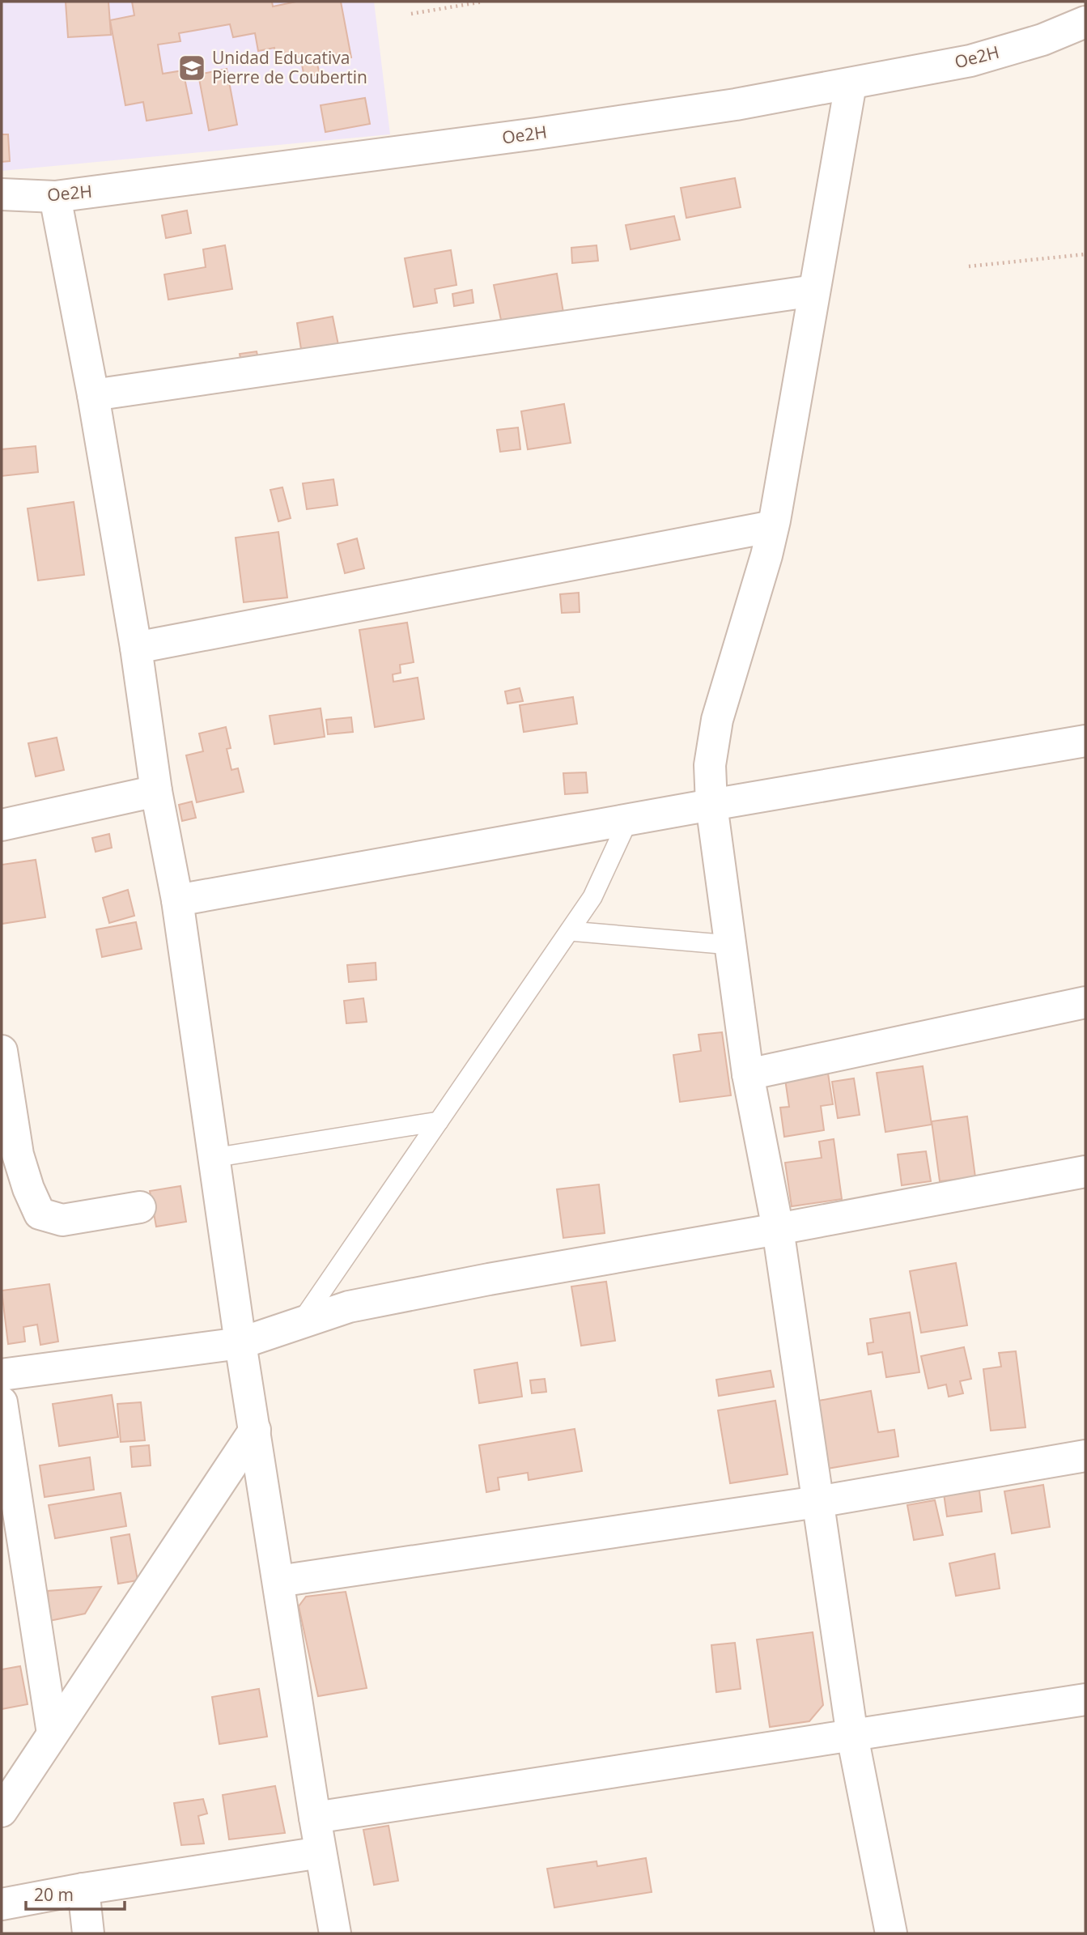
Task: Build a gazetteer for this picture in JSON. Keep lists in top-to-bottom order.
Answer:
{
  "streets": {
    "street": ["Oe2H"]
  },
  "places": {
    "school or university": ["Unidad Educativa Pierre de Coubertin"]
  },
  "scale_bar": "20 m"
}
